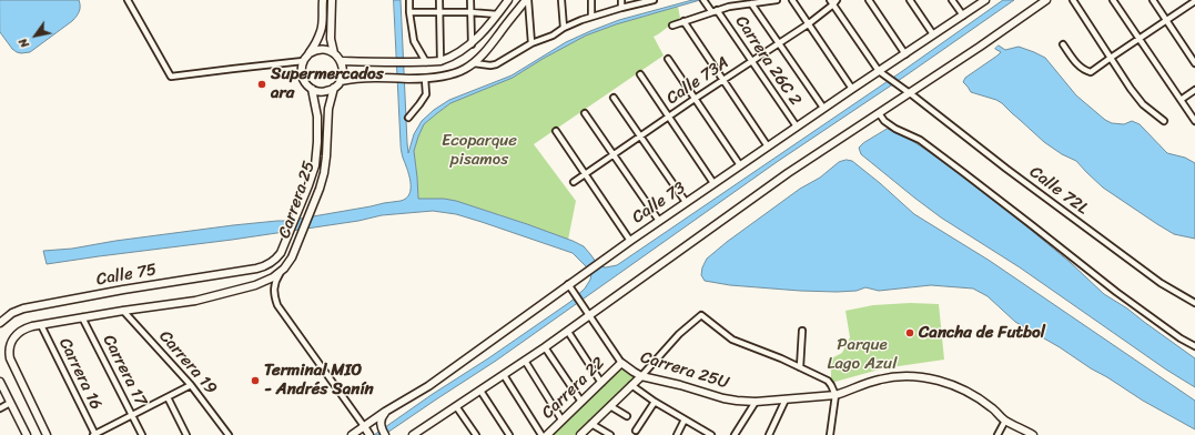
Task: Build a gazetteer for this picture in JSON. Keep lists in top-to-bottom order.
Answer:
{
  "streets": {
    "main road": [
      "Carrera 25",
      "Calle 73",
      "Calle 75",
      "Carrera 25U",
      "Carrera 22"
    ],
    "street": [
      "Carrera 26C 2",
      "Calle 73A",
      "Calle 72L",
      "Carrera 19",
      "Carrera 17",
      "Carrera 16"
    ]
  },
  "crossings": [
    ["Carrera 26C 2", "Calle 73A"],
    ["Carrera 26C 2", "Calle 73"],
    ["Calle 72L", "Calle 73"],
    ["Carrera 25", "Calle 75"],
    ["Calle 73", "Carrera 25U"],
    ["Calle 75", "Carrera 19"],
    ["Calle 75", "Carrera 17"],
    ["Calle 75", "Carrera 16"],
    ["Carrera 25U", "Carrera 22"]
  ],
  "parks": ["Ecoparque pisamos", "Parque Lago Azul"],
  "places": ["Supermercados ara", "Cancha de Futbol", "Terminal MIO - Andrés Sanín"],
  "north": "bottom left"
}
